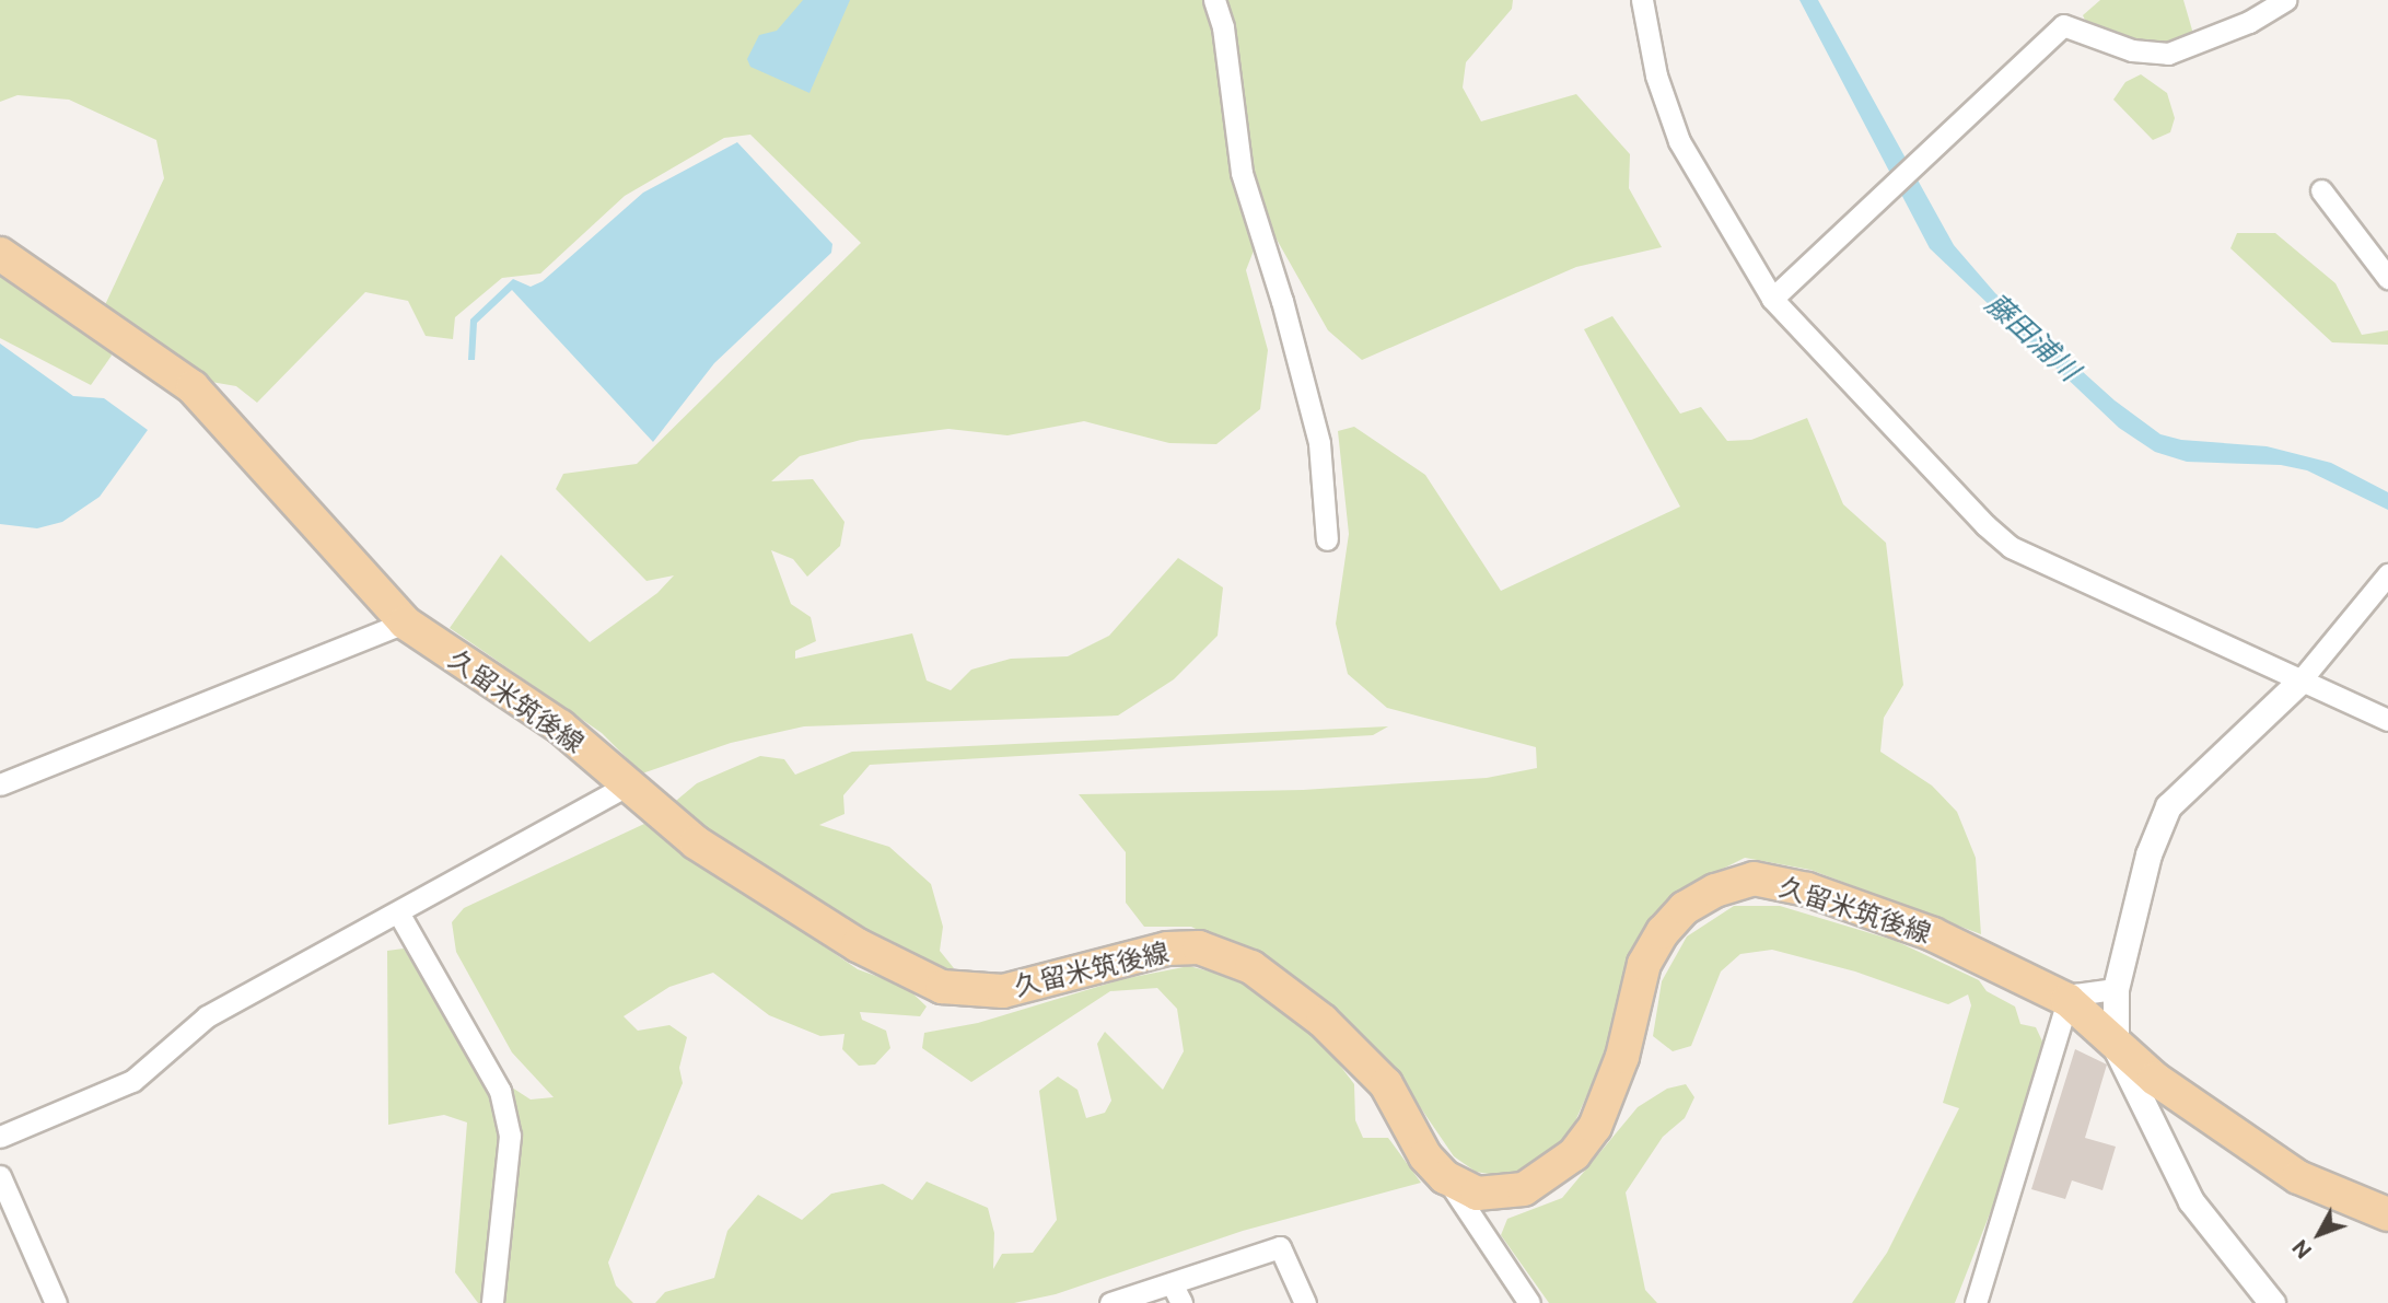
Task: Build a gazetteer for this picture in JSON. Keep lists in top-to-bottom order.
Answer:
{
  "streets": {
    "main road": ["久留米筑後線"]
  },
  "water": ["藤田浦川"],
  "north": "bottom left"
}
